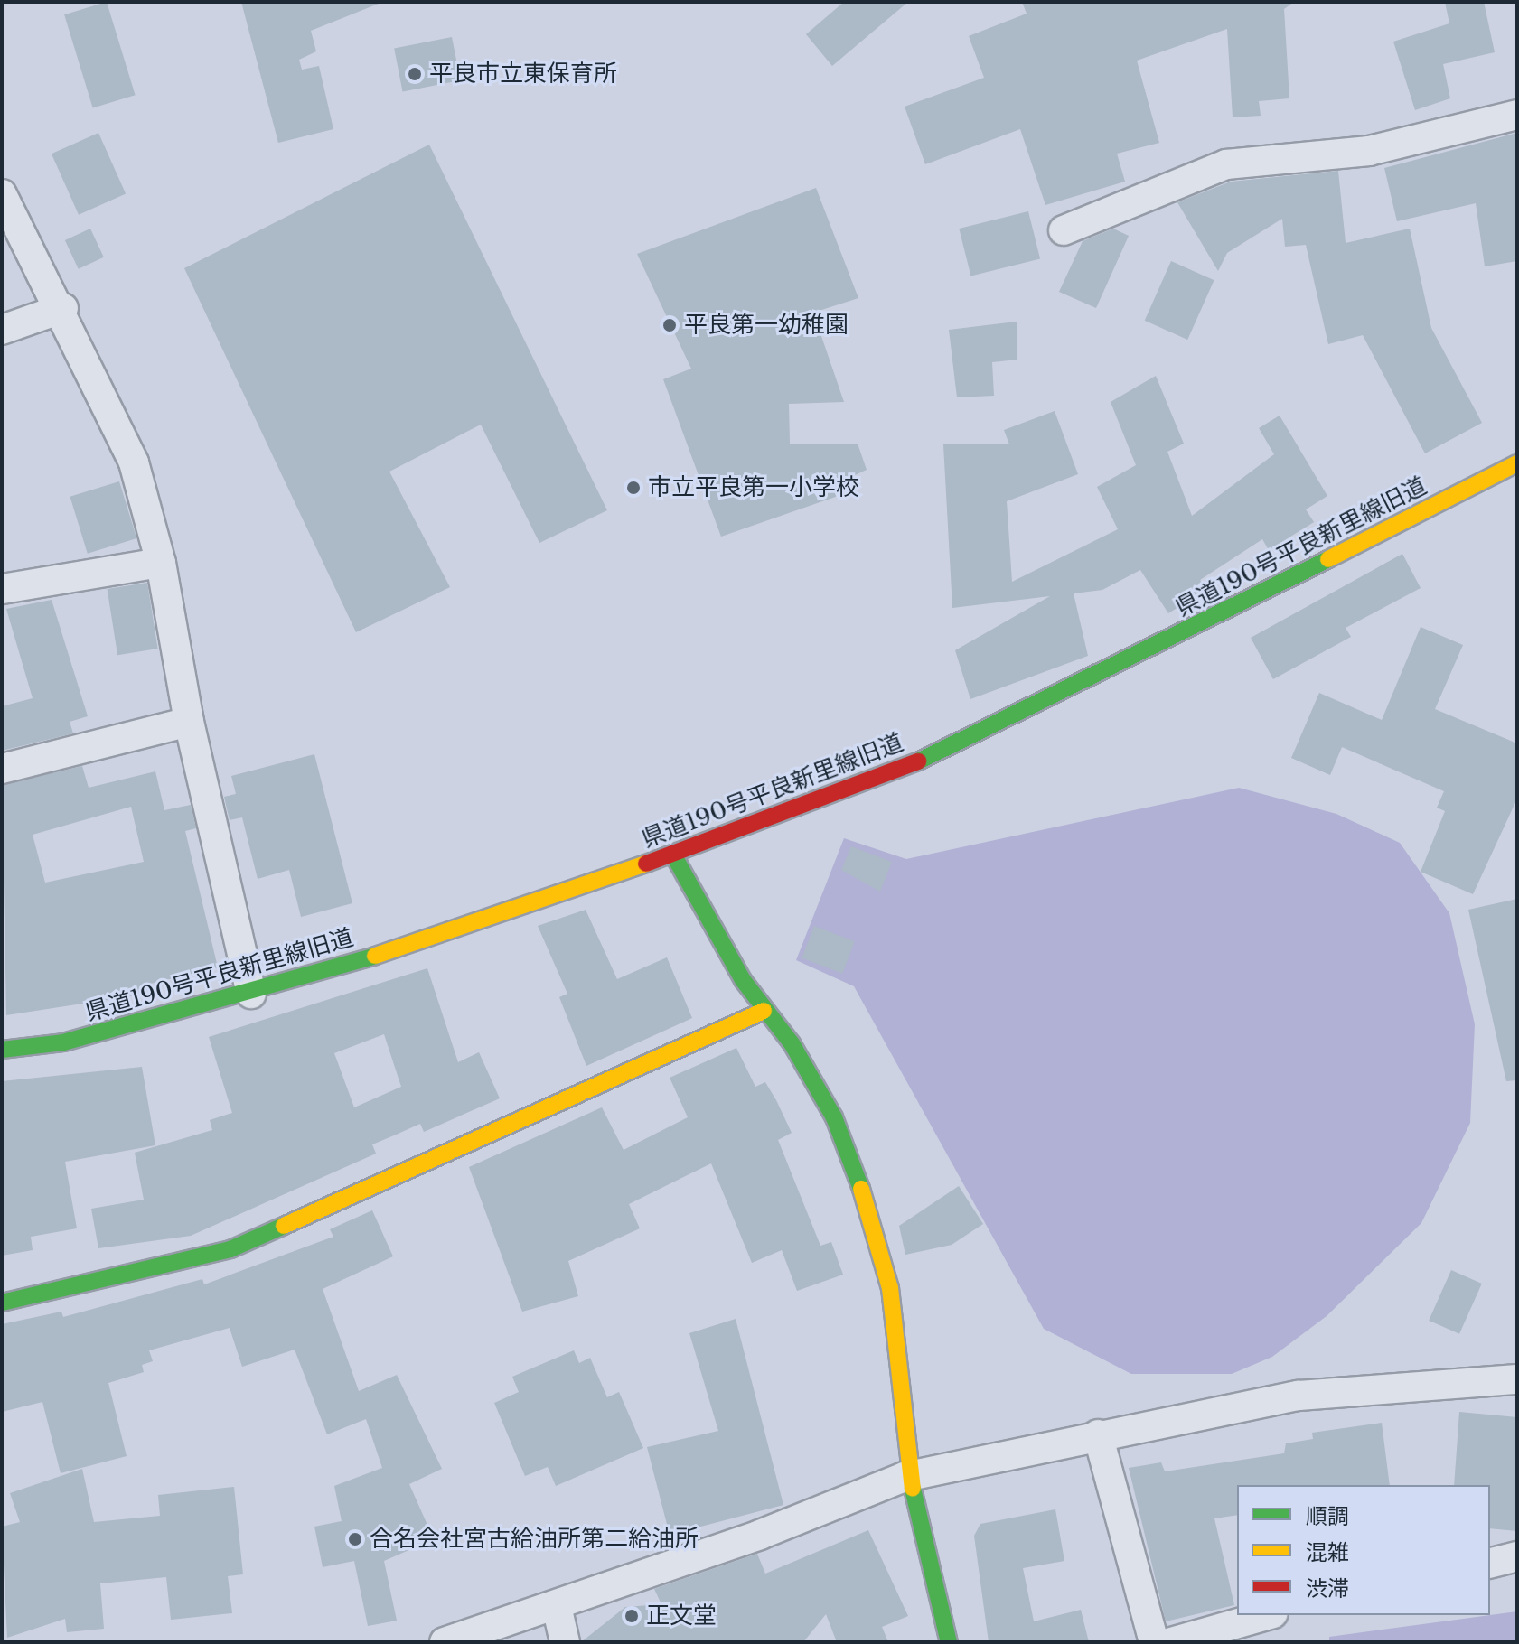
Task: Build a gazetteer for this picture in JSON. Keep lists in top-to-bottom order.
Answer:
{
  "streets": {
    "street": ["県道190号平良新里線旧道"]
  },
  "places": [
    "平良市立東保育所",
    "平良第一幼稚園",
    "市立平良第一小学校",
    "合名会社宮古給油所第二給油所",
    "正文堂"
  ],
  "legend": ["順調", "混雑", "渋滞"]
}
